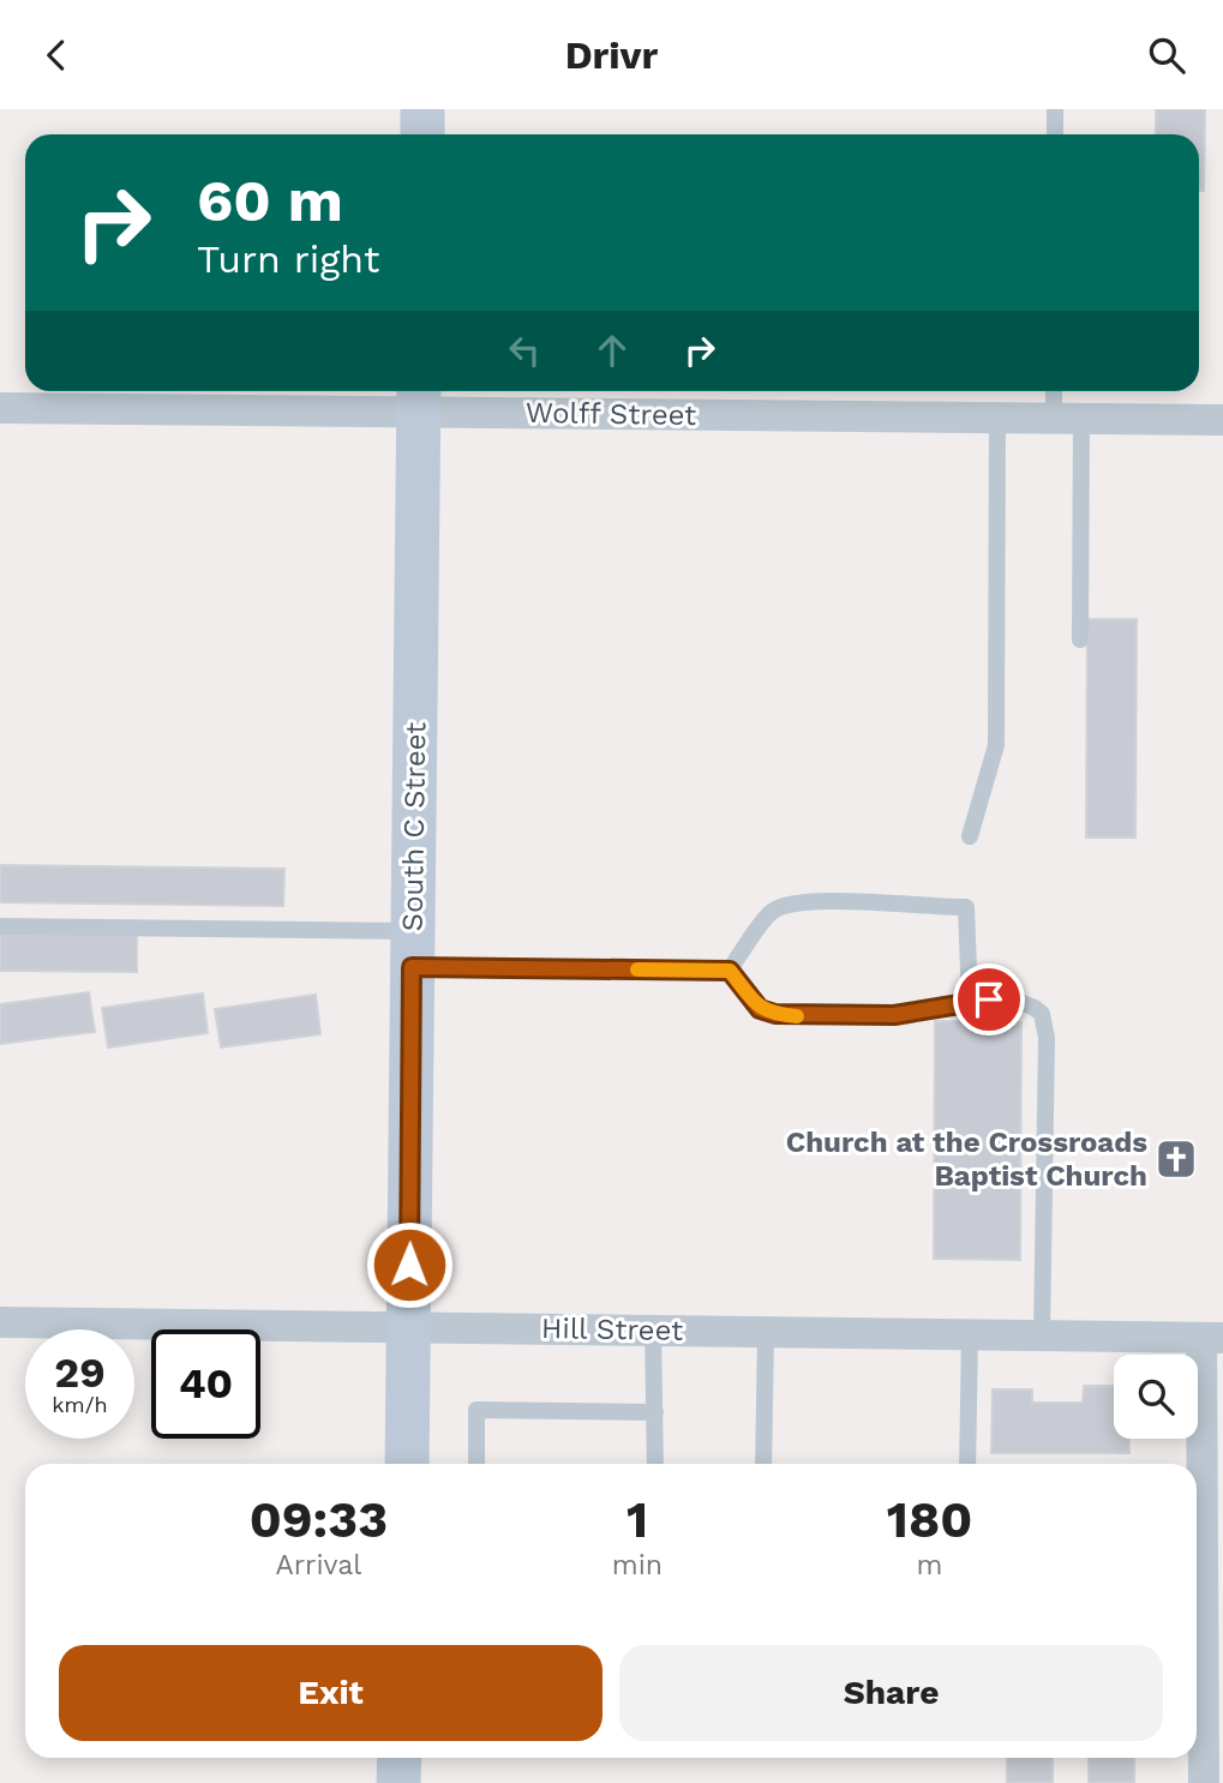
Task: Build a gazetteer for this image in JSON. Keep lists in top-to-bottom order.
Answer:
{
  "streets": {
    "street": ["Wolff Street", "South C Street", "Hill Street"]
  },
  "crossings": [
    ["Wolff Street", "South C Street"],
    ["South C Street", "Hill Street"]
  ],
  "places": {
    "church": ["Church at the Crossroads Baptist Church"]
  },
  "page": {
    "header": "Drivr",
    "turn": ["60 m", "Turn right"],
    "speed": "29 km/h",
    "limit": "40",
    "eta": [
      "09:33",
      "Arrival",
      "1",
      "min",
      "180",
      "m"
    ],
    "buttons": ["Exit", "Share"]
  }
}
